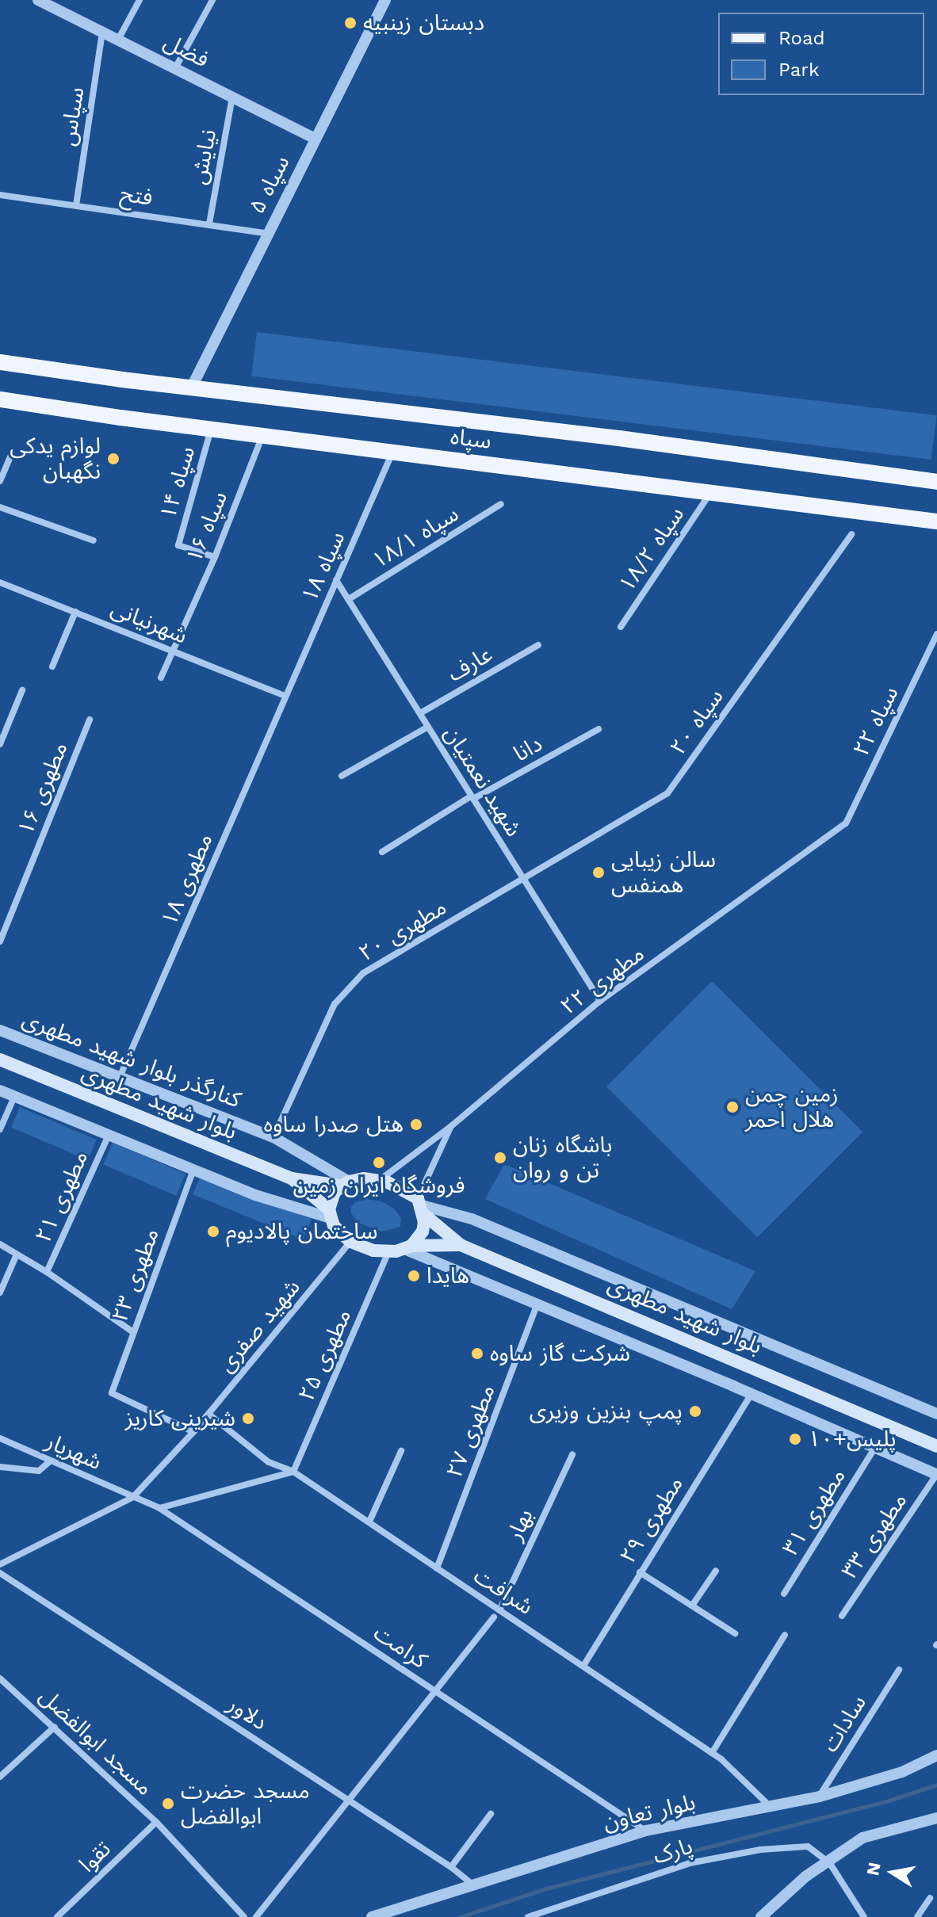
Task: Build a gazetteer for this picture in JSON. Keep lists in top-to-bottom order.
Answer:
{
  "streets": {
    "main road": ["سپاه", "بلوار شهید مطهری"],
    "street": [
      "فضل",
      "سپاس",
      "نیایش",
      "سپاه ۵",
      "فتح",
      "سپاه ۱۴",
      "سپاه ۱۶",
      "سپاه ۱۸/۱",
      "سپاه ۱۸/۲",
      "سپاه ۱۸",
      "شهرنیانی",
      "عارف",
      "سپاه ۲۲",
      "سپاه ۲۰",
      "دانا",
      "شهید نعمتیان",
      "مطهری ۱۶",
      "مطهری ۱۸",
      "مطهری ۲۰",
      "مطهری ۲۲",
      "کنارگذر بلوار شهید مطهری",
      "مطهری ۲۱",
      "مطهری ۲۳",
      "شهید صفری",
      "مطهری ۲۵",
      "مطهری ۲۷",
      "شهریار",
      "مطهری ۳۱",
      "مطهری ۲۹",
      "بهار",
      "مطهری ۳۳",
      "شرافت",
      "کرامت",
      "دلاور",
      "سادات",
      "مسجد ابوالفضل",
      "بلوار تعاون",
      "پارک",
      "تقوا"
    ]
  },
  "crossings": [
    ["فضل", "سپاس"],
    ["فضل", "نیایش"],
    ["فضل", "سپاه ۵"],
    ["سپاس", "فتح"],
    ["نیایش", "فتح"],
    ["سپاه ۵", "فتح"],
    ["سپاه ۵", "سپاه"],
    ["سپاه", "سپاه ۱۴"],
    ["سپاه", "سپاه ۱۶"],
    ["سپاه", "سپاه ۱۸/۲"],
    ["سپاه", "سپاه ۱۸"],
    ["سپاه ۱۴", "سپاه ۱۶"],
    ["سپاه ۱۶", "شهرنیانی"],
    ["سپاه ۱۸/۱", "شهید نعمتیان"],
    ["سپاه ۱۸", "شهرنیانی"],
    ["سپاه ۱۸", "شهید نعمتیان"],
    ["سپاه ۱۸", "مطهری ۱۸"],
    ["شهرنیانی", "مطهری ۱۸"],
    ["عارف", "شهید نعمتیان"],
    ["سپاه ۲۲", "مطهری ۲۲"],
    ["سپاه ۲۰", "شهید نعمتیان"],
    ["سپاه ۲۰", "مطهری ۲۰"],
    ["دانا", "شهید نعمتیان"],
    ["شهید نعمتیان", "مطهری ۲۰"],
    ["شهید نعمتیان", "مطهری ۲۲"],
    ["مطهری ۱۸", "کنارگذر بلوار شهید مطهری"],
    ["مطهری ۲۰", "کنارگذر بلوار شهید مطهری"],
    ["مطهری ۲۲", "کنارگذر بلوار شهید مطهری"],
    ["مطهری ۲۲", "بلوار شهید مطهری"],
    ["مطهری ۲۲", "شهید صفری"],
    ["مطهری ۲۲", "مطهری ۲۵"],
    ["کنارگذر بلوار شهید مطهری", "بلوار شهید مطهری"],
    ["کنارگذر بلوار شهید مطهری", "شهید صفری"],
    ["کنارگذر بلوار شهید مطهری", "مطهری ۲۵"],
    ["بلوار شهید مطهری", "شهید صفری"],
    ["بلوار شهید مطهری", "مطهری ۲۵"],
    ["مطهری ۲۳", "شهید صفری"],
    ["شهید صفری", "مطهری ۲۵"],
    ["شهید صفری", "شهریار"],
    ["شهید صفری", "شرافت"],
    ["شهید صفری", "کرامت"],
    ["مطهری ۲۵", "شرافت"],
    ["مطهری ۲۷", "شرافت"],
    ["شهریار", "کرامت"],
    ["مطهری ۲۹", "شرافت"],
    ["بهار", "شرافت"],
    ["شرافت", "بلوار تعاون"],
    ["کرامت", "بلوار تعاون"],
    ["دلاور", "بلوار تعاون"],
    ["سادات", "بلوار تعاون"],
    ["مسجد ابوالفضل", "تقوا"]
  ],
  "places": [
    "دبستان زینبیه",
    "لوازم یدکی نگهبان",
    "سالن زيبايى همنفس",
    "زمین چمن هلال احمر",
    "هتل صدرا ساوه",
    "باشگاه زنان تن و روان",
    "فروشگاه ایران زمین",
    "ساختمان پالادیوم",
    "هایدا",
    "شرکت گاز ساوه",
    "پمپ بنزین وزیری",
    "شیرینی کاریز",
    "پلیس+۱۰",
    "مسجد حضرت ابوالفضل"
  ],
  "legend": ["Road", "Park"],
  "north": "left"
}
